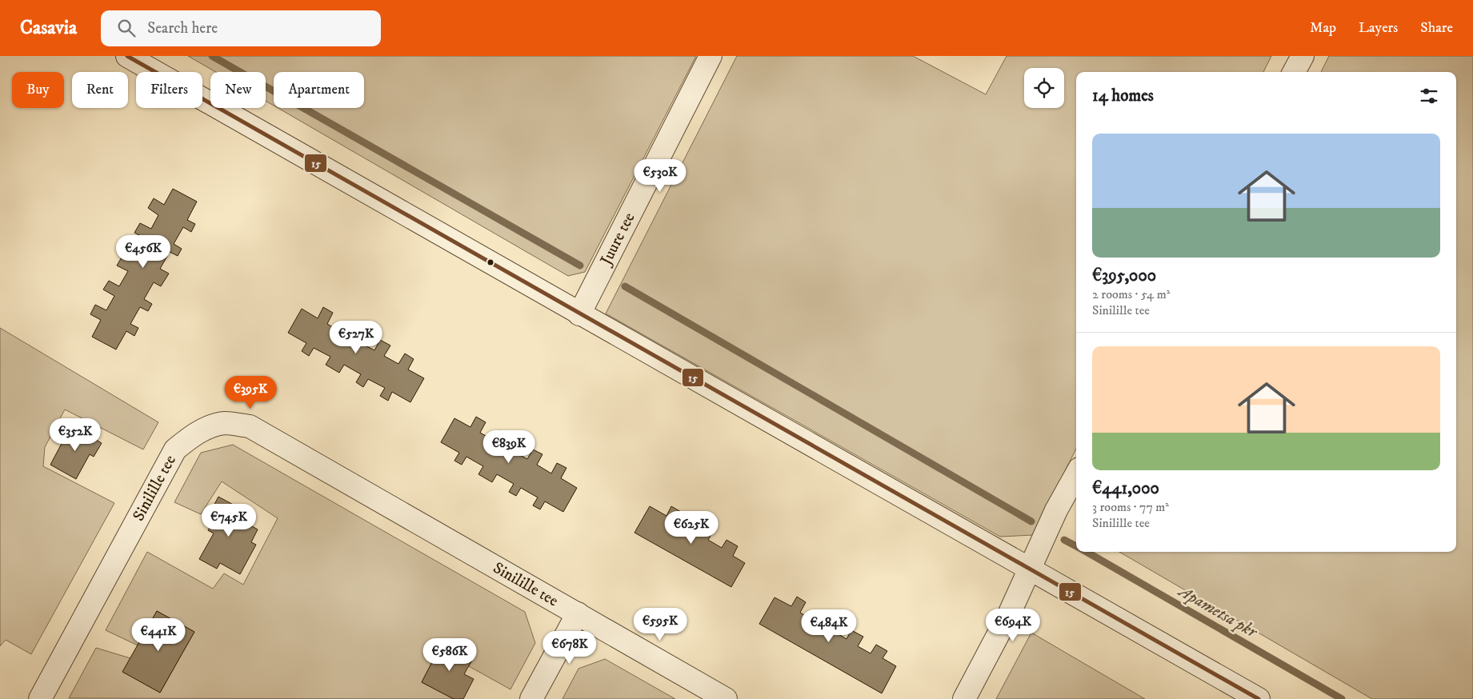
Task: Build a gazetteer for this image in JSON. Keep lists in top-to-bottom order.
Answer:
{
  "streets": {
    "street": ["Juure tee", "Sinilille tee"]
  },
  "water": ["Apametsa pkr"],
  "lines": ["transit line 15"],
  "page": {
    "header": "Casavia",
    "search": "Search here",
    "nav": ["Map", "Layers", "Share"],
    "chip": [
      "Buy",
      "Rent",
      "Filters",
      "New",
      "Apartment"
    ],
    "heading": "14 homes",
    "list": [
      {
        "name": "€395,000",
        "note": "2 rooms · 54 m² · Sinilille tee"
      },
      {
        "name": "€441,000",
        "note": "3 rooms · 77 m² · Sinilille tee"
      }
    ],
    "price": [
      "€530K",
      "€456K",
      "€527K",
      "€395K",
      "€352K",
      "€839K",
      "€745K",
      "€625K",
      "€595K",
      "€694K",
      "€484K",
      "€441K",
      "€678K",
      "€586K"
    ]
  }
}
